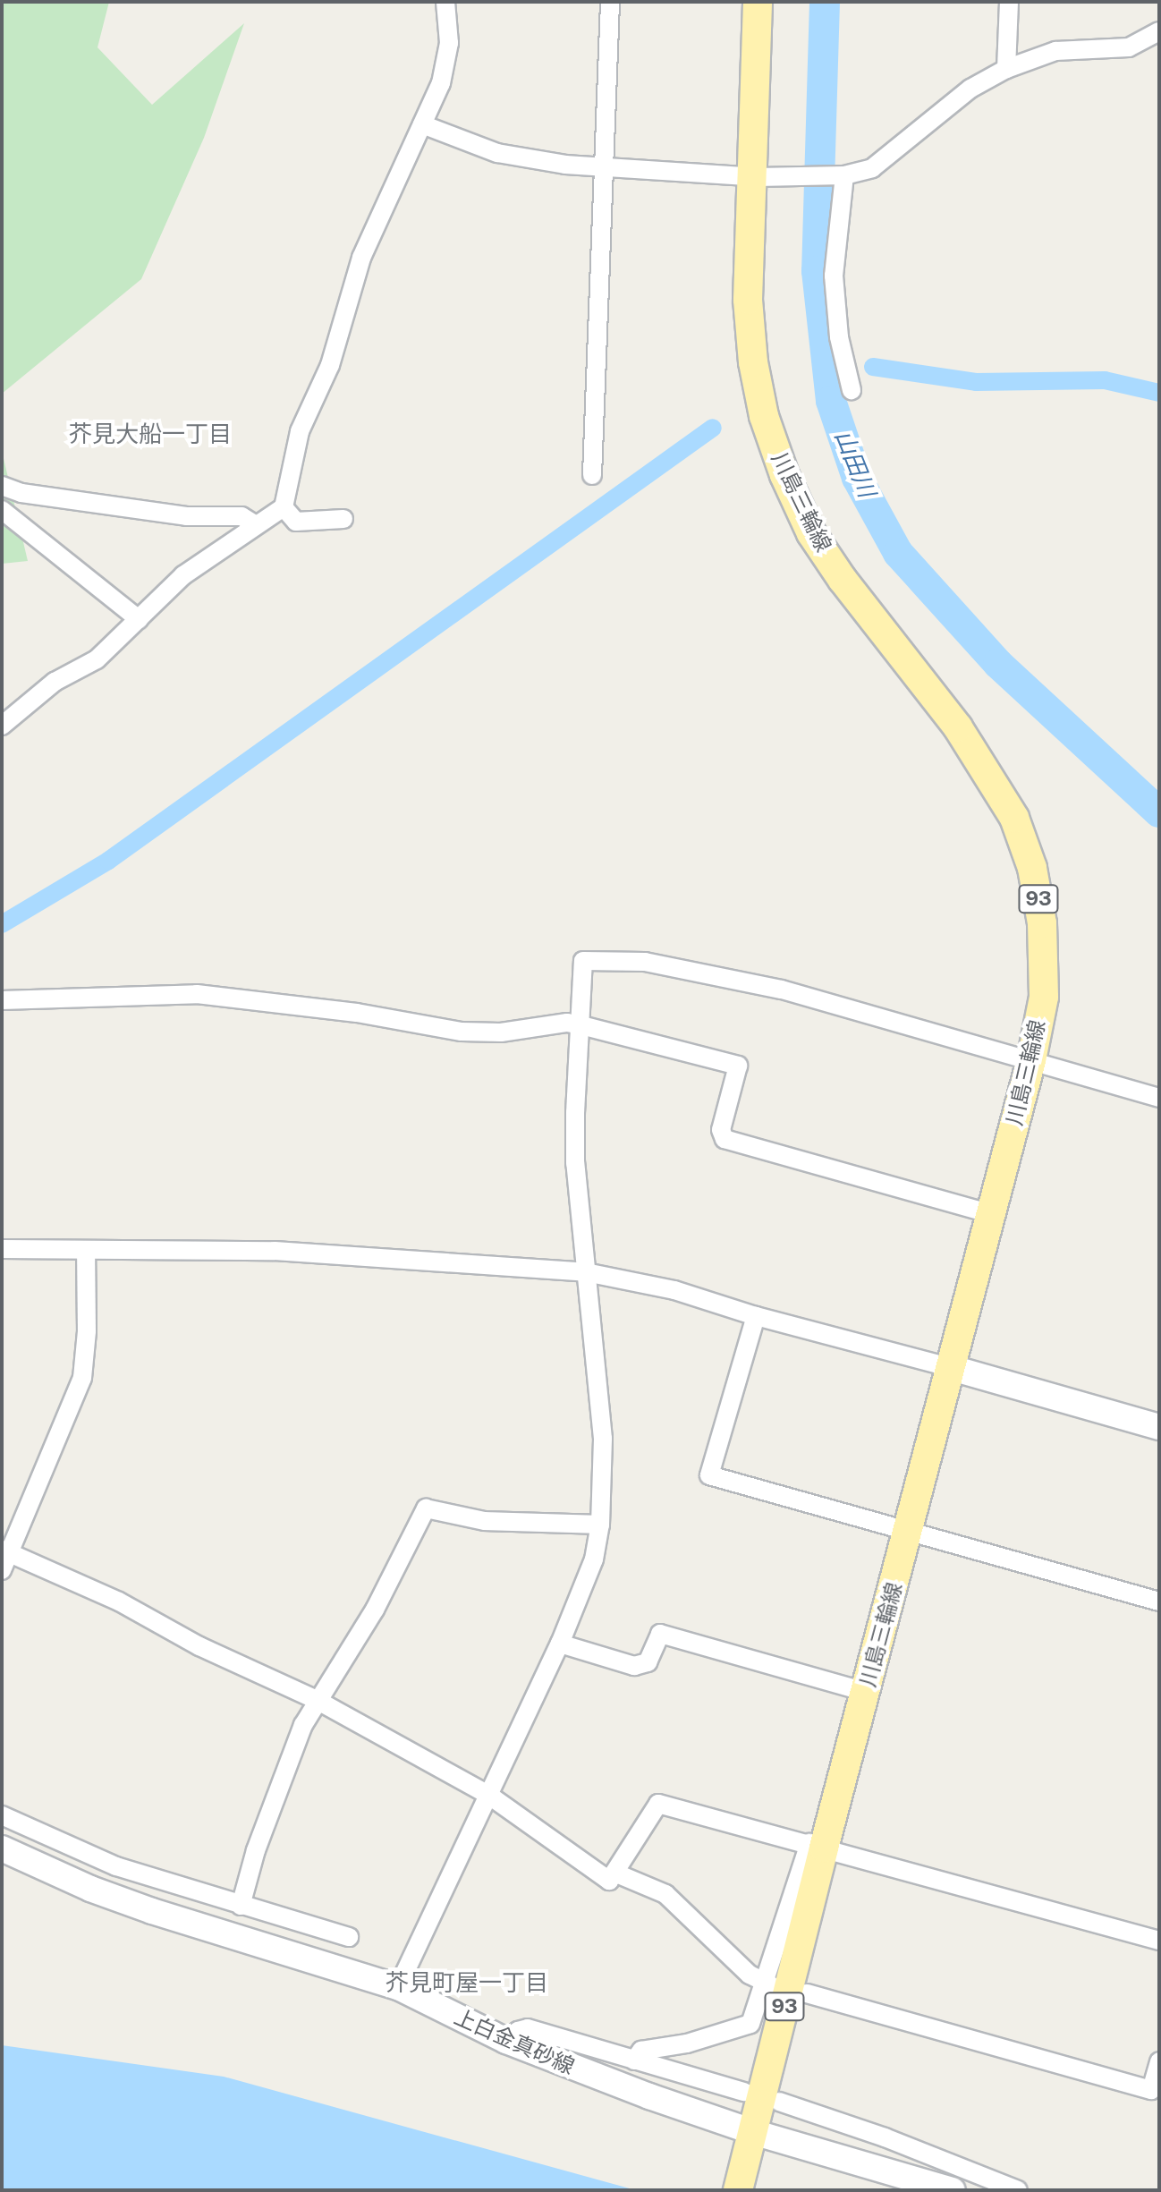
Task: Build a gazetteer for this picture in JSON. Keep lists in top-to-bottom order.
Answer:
{
  "streets": {
    "main road": ["川島三輪線", "93", "上白金真砂線"]
  },
  "crossings": [
    ["川島三輪線", "上白金真砂線"]
  ],
  "districts": ["芥見大船一丁目", "芥見町屋一丁目"],
  "water": ["山田川"]
}
